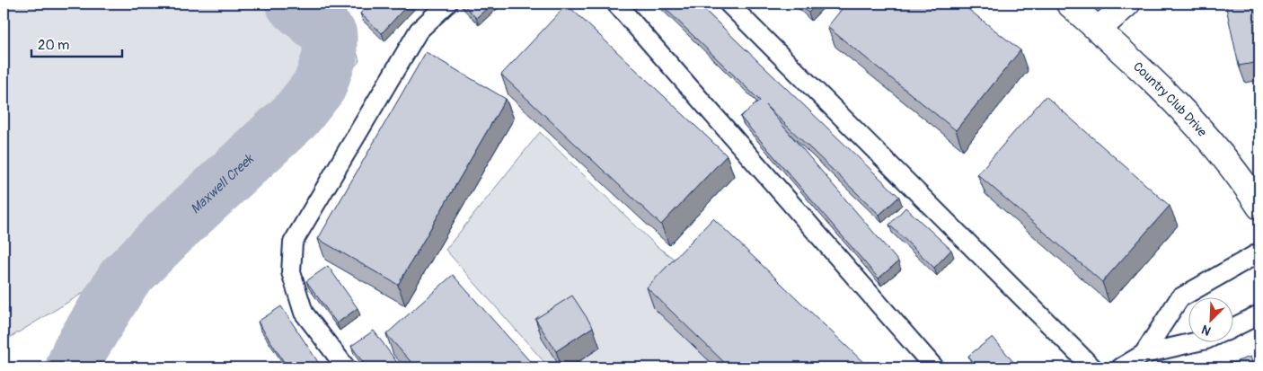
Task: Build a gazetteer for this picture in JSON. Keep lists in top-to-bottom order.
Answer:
{
  "streets": {
    "street": ["Country Club Drive"]
  },
  "water": ["Maxwell Creek"],
  "scale_bar": "20 m",
  "north": "bottom left"
}
